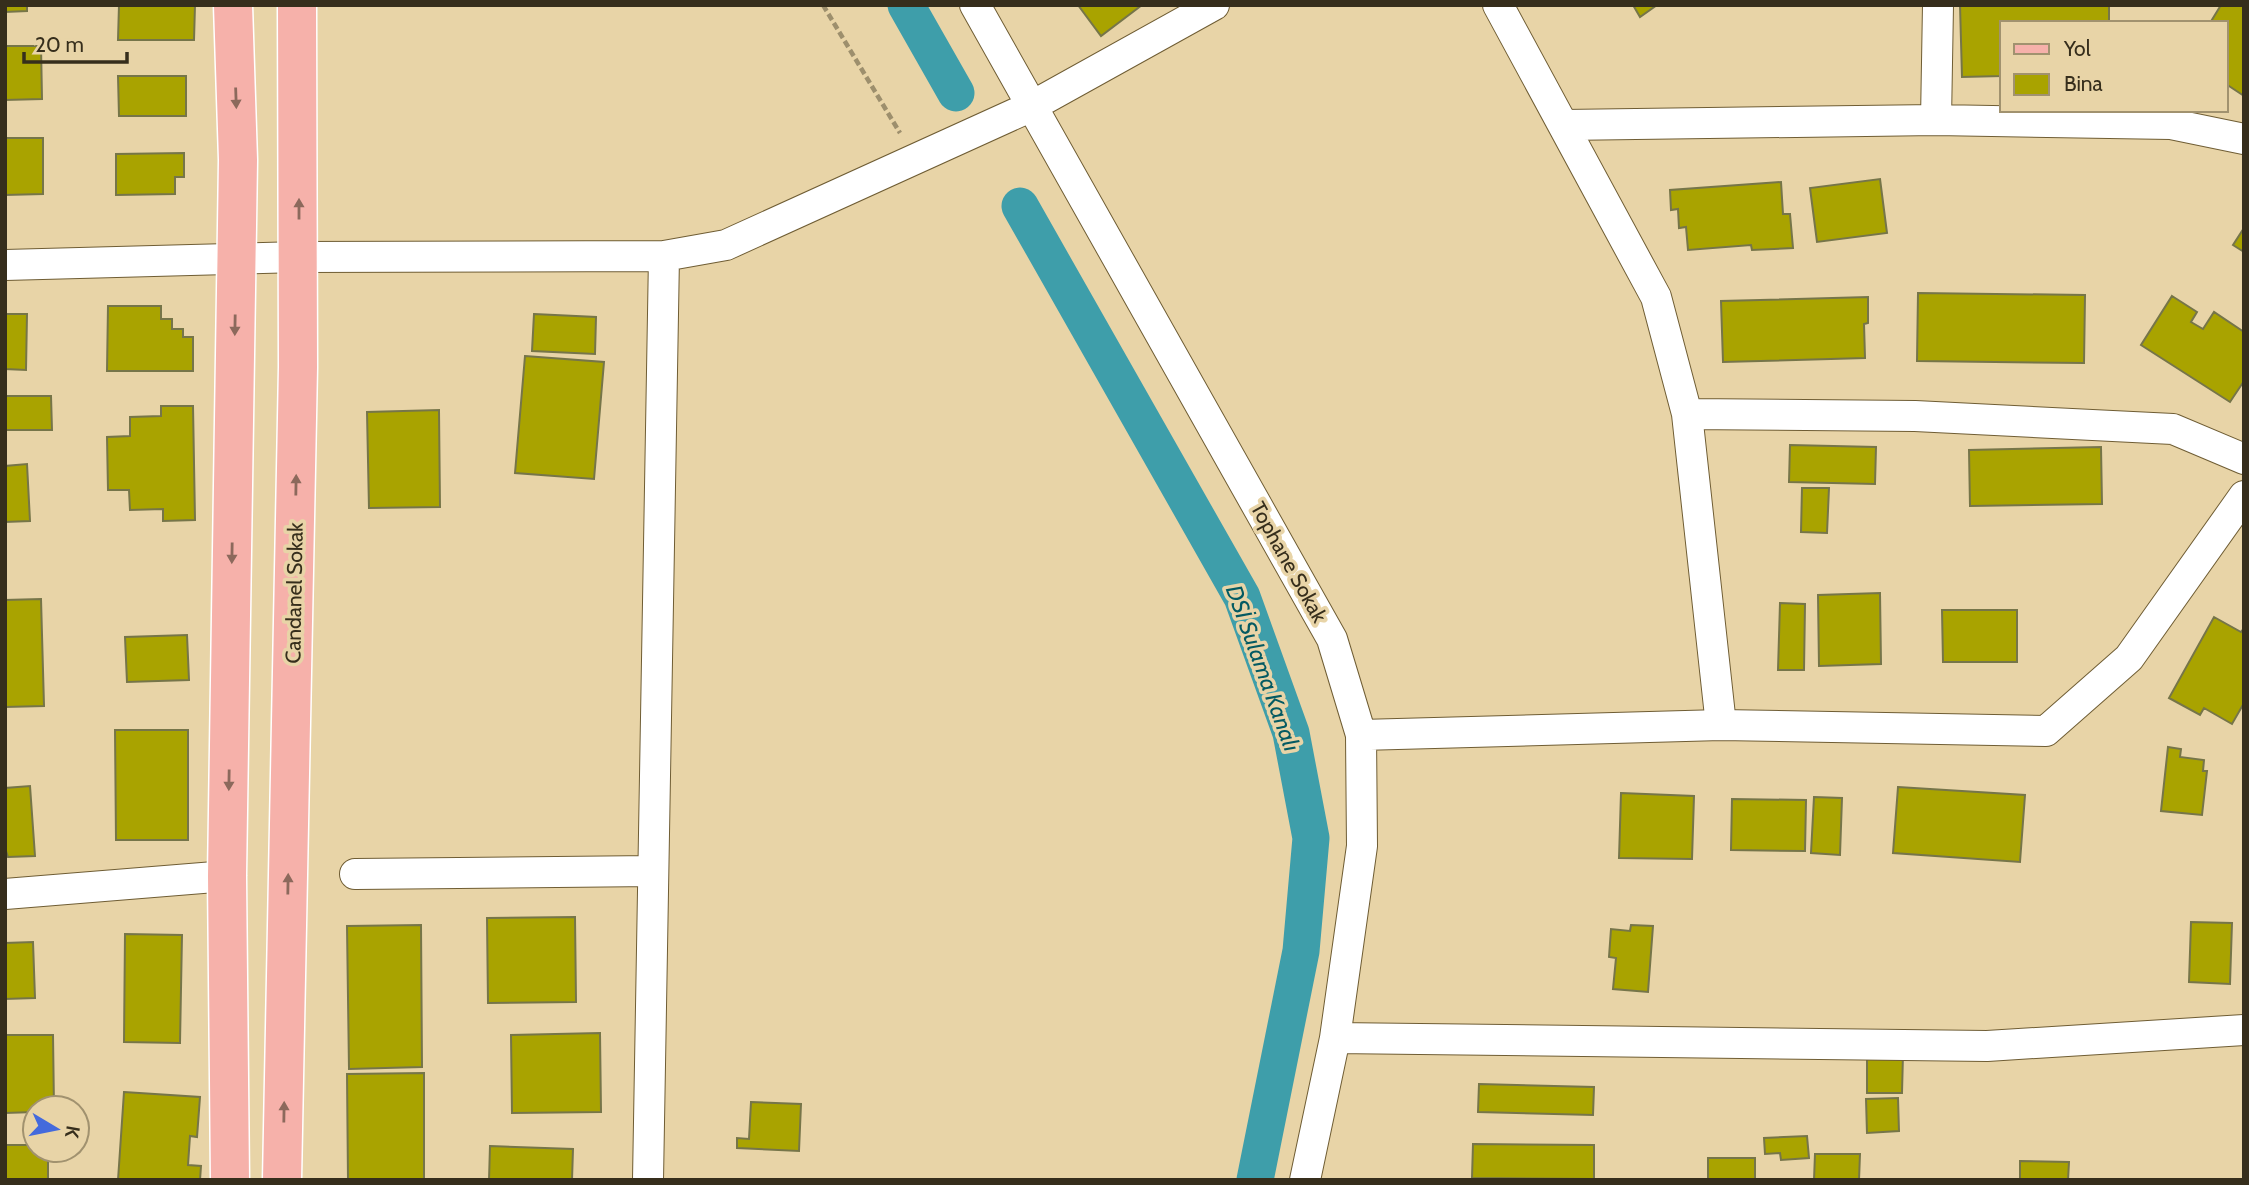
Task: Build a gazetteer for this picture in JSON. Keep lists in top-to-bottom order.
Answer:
{
  "streets": {
    "main road": ["Candanel Sokak"],
    "street": ["Tophane Sokak"]
  },
  "water": ["DSİ Sulama Kanalı"],
  "legend": ["Yol", "Bina"],
  "scale_bar": "20 m",
  "north": "right"
}
